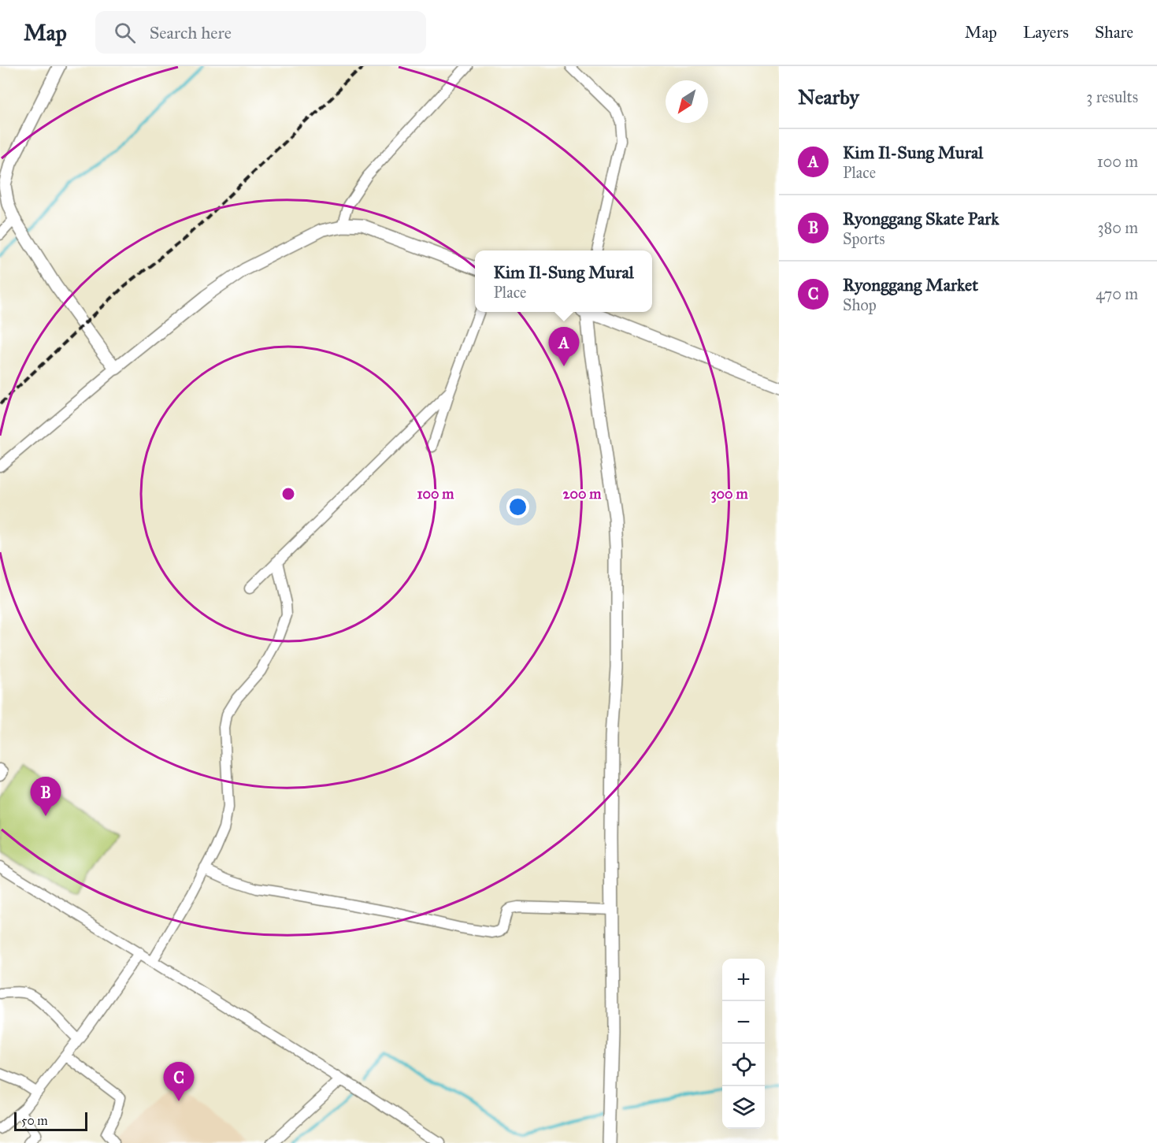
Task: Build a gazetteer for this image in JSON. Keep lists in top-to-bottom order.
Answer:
{
  "scale_bar": "50 m",
  "north": "bottom left",
  "page": {
    "header": "Map",
    "search": "Search here",
    "nav": ["Map", "Layers", "Share"],
    "heading": ["Nearby", "3 results"],
    "list": [
      {
        "mark": "A",
        "name": "Kim Il-Sung Mural",
        "note": "Place",
        "value": "100 m"
      },
      {
        "mark": "B",
        "name": "Ryonggang Skate Park",
        "note": "Sports",
        "value": "380 m"
      },
      {
        "mark": "C",
        "name": "Ryonggang Market",
        "note": "Shop",
        "value": "470 m"
      }
    ],
    "popup": ["Kim Il-Sung Mural", "Place"],
    "pins": ["A", "B", "C"],
    "map_buttons": ["+", "−"],
    "scale": "50 m"
  },
  "rings": ["100 m", "200 m", "300 m"]
}
